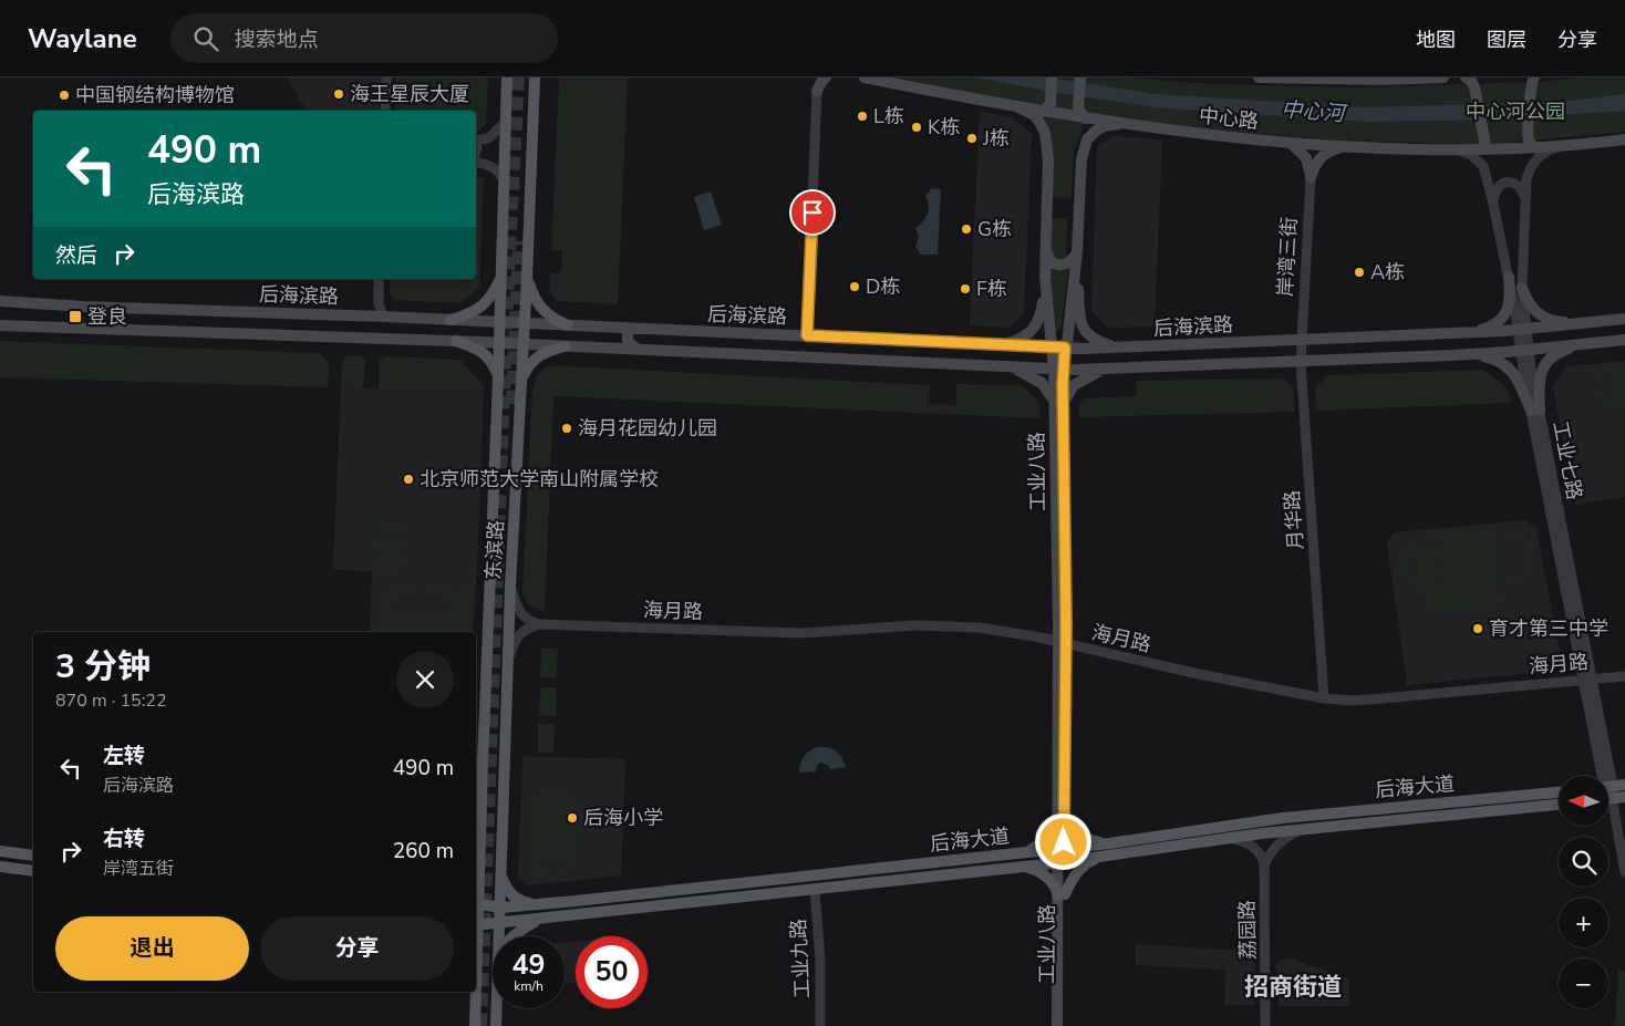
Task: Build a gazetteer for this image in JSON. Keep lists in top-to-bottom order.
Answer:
{
  "streets": {
    "main road": [
      "中心路",
      "后海滨路",
      "工业八路",
      "东滨路",
      "后海大道"
    ],
    "street": [
      "岸湾三街",
      "工业七路",
      "月华路",
      "海月路",
      "荔园路",
      "工业九路"
    ]
  },
  "crossings": [
    ["中心路", "工业七路"],
    ["中心路", "工业八路"],
    ["岸湾三街", "后海滨路"],
    ["岸湾三街", "月华路"],
    ["后海滨路", "工业七路"],
    ["后海滨路", "工业八路"],
    ["后海滨路", "月华路"],
    ["后海滨路", "东滨路"],
    ["工业七路", "海月路"],
    ["工业八路", "海月路"],
    ["工业八路", "后海大道"],
    ["月华路", "海月路"],
    ["东滨路", "后海大道"],
    ["后海大道", "工业九路"]
  ],
  "districts": ["招商街道"],
  "water": ["中心河"],
  "parks": ["中心河公园"],
  "places": {
    "other": [
      "海王星辰大厦",
      "中国钢结构博物馆",
      "L栋",
      "K栋",
      "J栋",
      "G栋",
      "A栋",
      "D栋",
      "F栋",
      "海月花园幼儿园",
      "北京师范大学南山附属学校",
      "育才第三中学",
      "后海小学"
    ],
    "transit": ["登良"]
  },
  "north": "left",
  "page": {
    "header": "Waylane",
    "search": "搜索地点",
    "nav": ["地图", "图层", "分享"],
    "turn": ["490 m", "后海滨路"],
    "then": "然后",
    "heading": ["3 分钟", "870 m · 15:22"],
    "list": [
      {
        "name": "左转",
        "note": "后海滨路",
        "value": "490 m"
      },
      {
        "name": "右转",
        "note": "岸湾五街",
        "value": "260 m"
      }
    ],
    "map_buttons": ["+", "−"],
    "buttons": ["退出", "分享"],
    "speed": "49 km/h",
    "limit": "50"
  }
}
